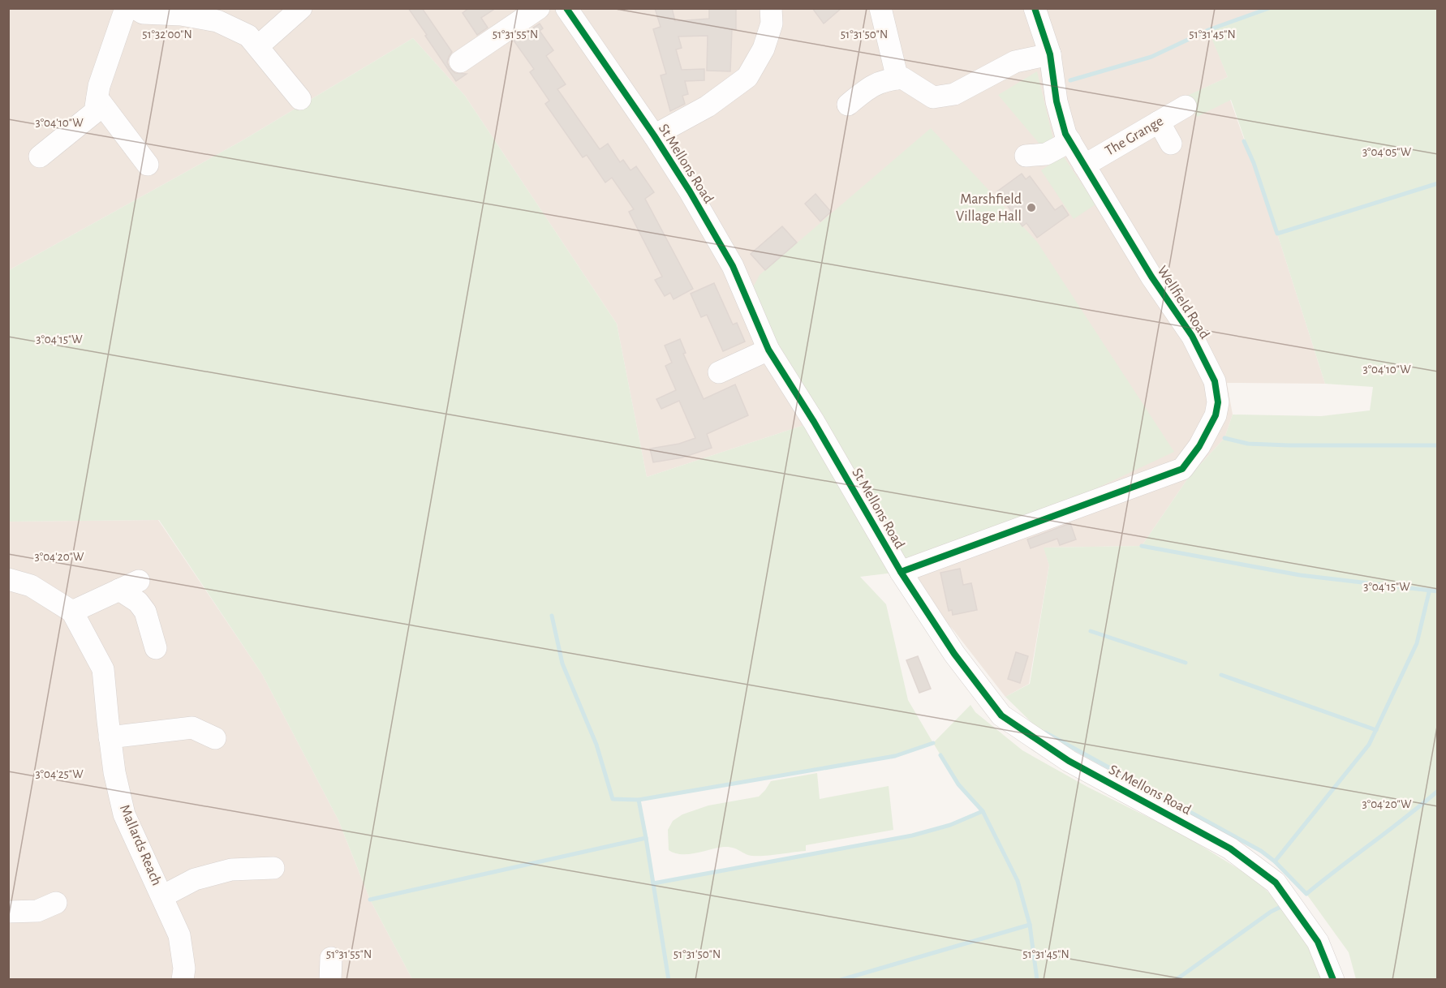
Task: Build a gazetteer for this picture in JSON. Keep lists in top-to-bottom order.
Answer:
{
  "streets": {
    "street": [
      "The Grange",
      "St Mellons Road",
      "Wellfield Road",
      "Mallards Reach"
    ]
  },
  "crossings": [
    ["The Grange", "Wellfield Road"],
    ["St Mellons Road", "Wellfield Road"]
  ],
  "places": ["Marshfield Village Hall"],
  "coordinates": [
    "51°31'55\"N",
    "51°31'50\"N",
    "51°31'45\"N",
    "51°32'00\"N",
    "3°04'10\"W",
    "3°04'05\"W",
    "3°04'15\"W",
    "3°04'20\"W",
    "3°04'25\"W"
  ]
}
